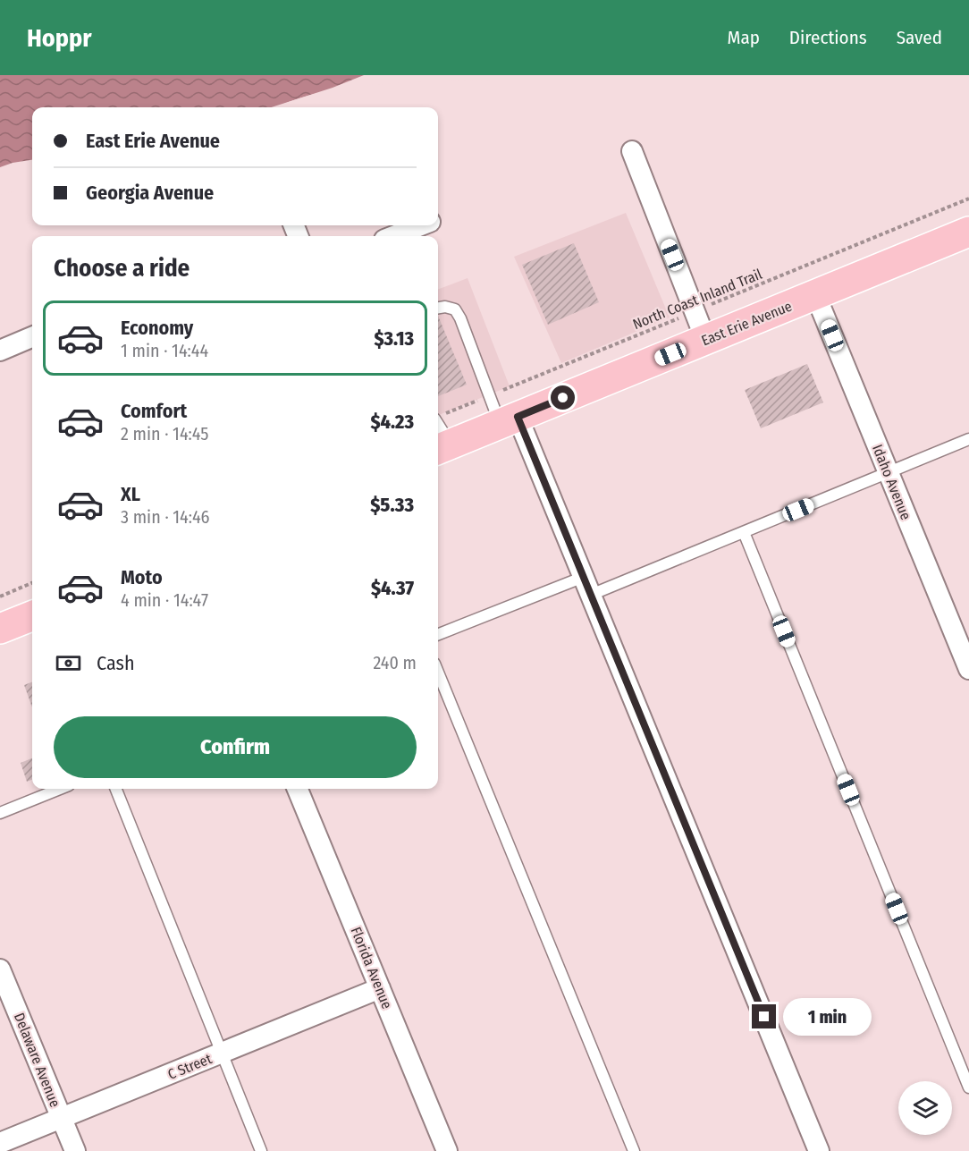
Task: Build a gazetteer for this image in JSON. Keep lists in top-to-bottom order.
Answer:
{
  "streets": {
    "main road": ["East Erie Avenue"],
    "street": [
      "Idaho Avenue",
      "Florida Avenue",
      "Delaware Avenue",
      "C Street"
    ],
    "path": ["North Coast Inland Trail"]
  },
  "crossings": [
    ["East Erie Avenue", "Idaho Avenue"],
    ["Florida Avenue", "C Street"],
    ["Delaware Avenue", "C Street"]
  ],
  "page": {
    "header": "Hoppr",
    "nav": ["Map", "Directions", "Saved"],
    "banner": ["East Erie Avenue", "Georgia Avenue"],
    "heading": "Choose a ride",
    "list": [
      {
        "name": "Economy",
        "note": "1 min · 14:44",
        "value": "$3.13"
      },
      {
        "name": "Comfort",
        "note": "2 min · 14:45",
        "value": "$4.23"
      },
      {
        "name": "XL",
        "note": "3 min · 14:46",
        "value": "$5.33"
      },
      {
        "name": "Moto",
        "note": "4 min · 14:47",
        "value": "$4.37"
      }
    ],
    "pay": ["Cash", "240 m"],
    "buttons": "Confirm",
    "bubble": "1 min"
  }
}
